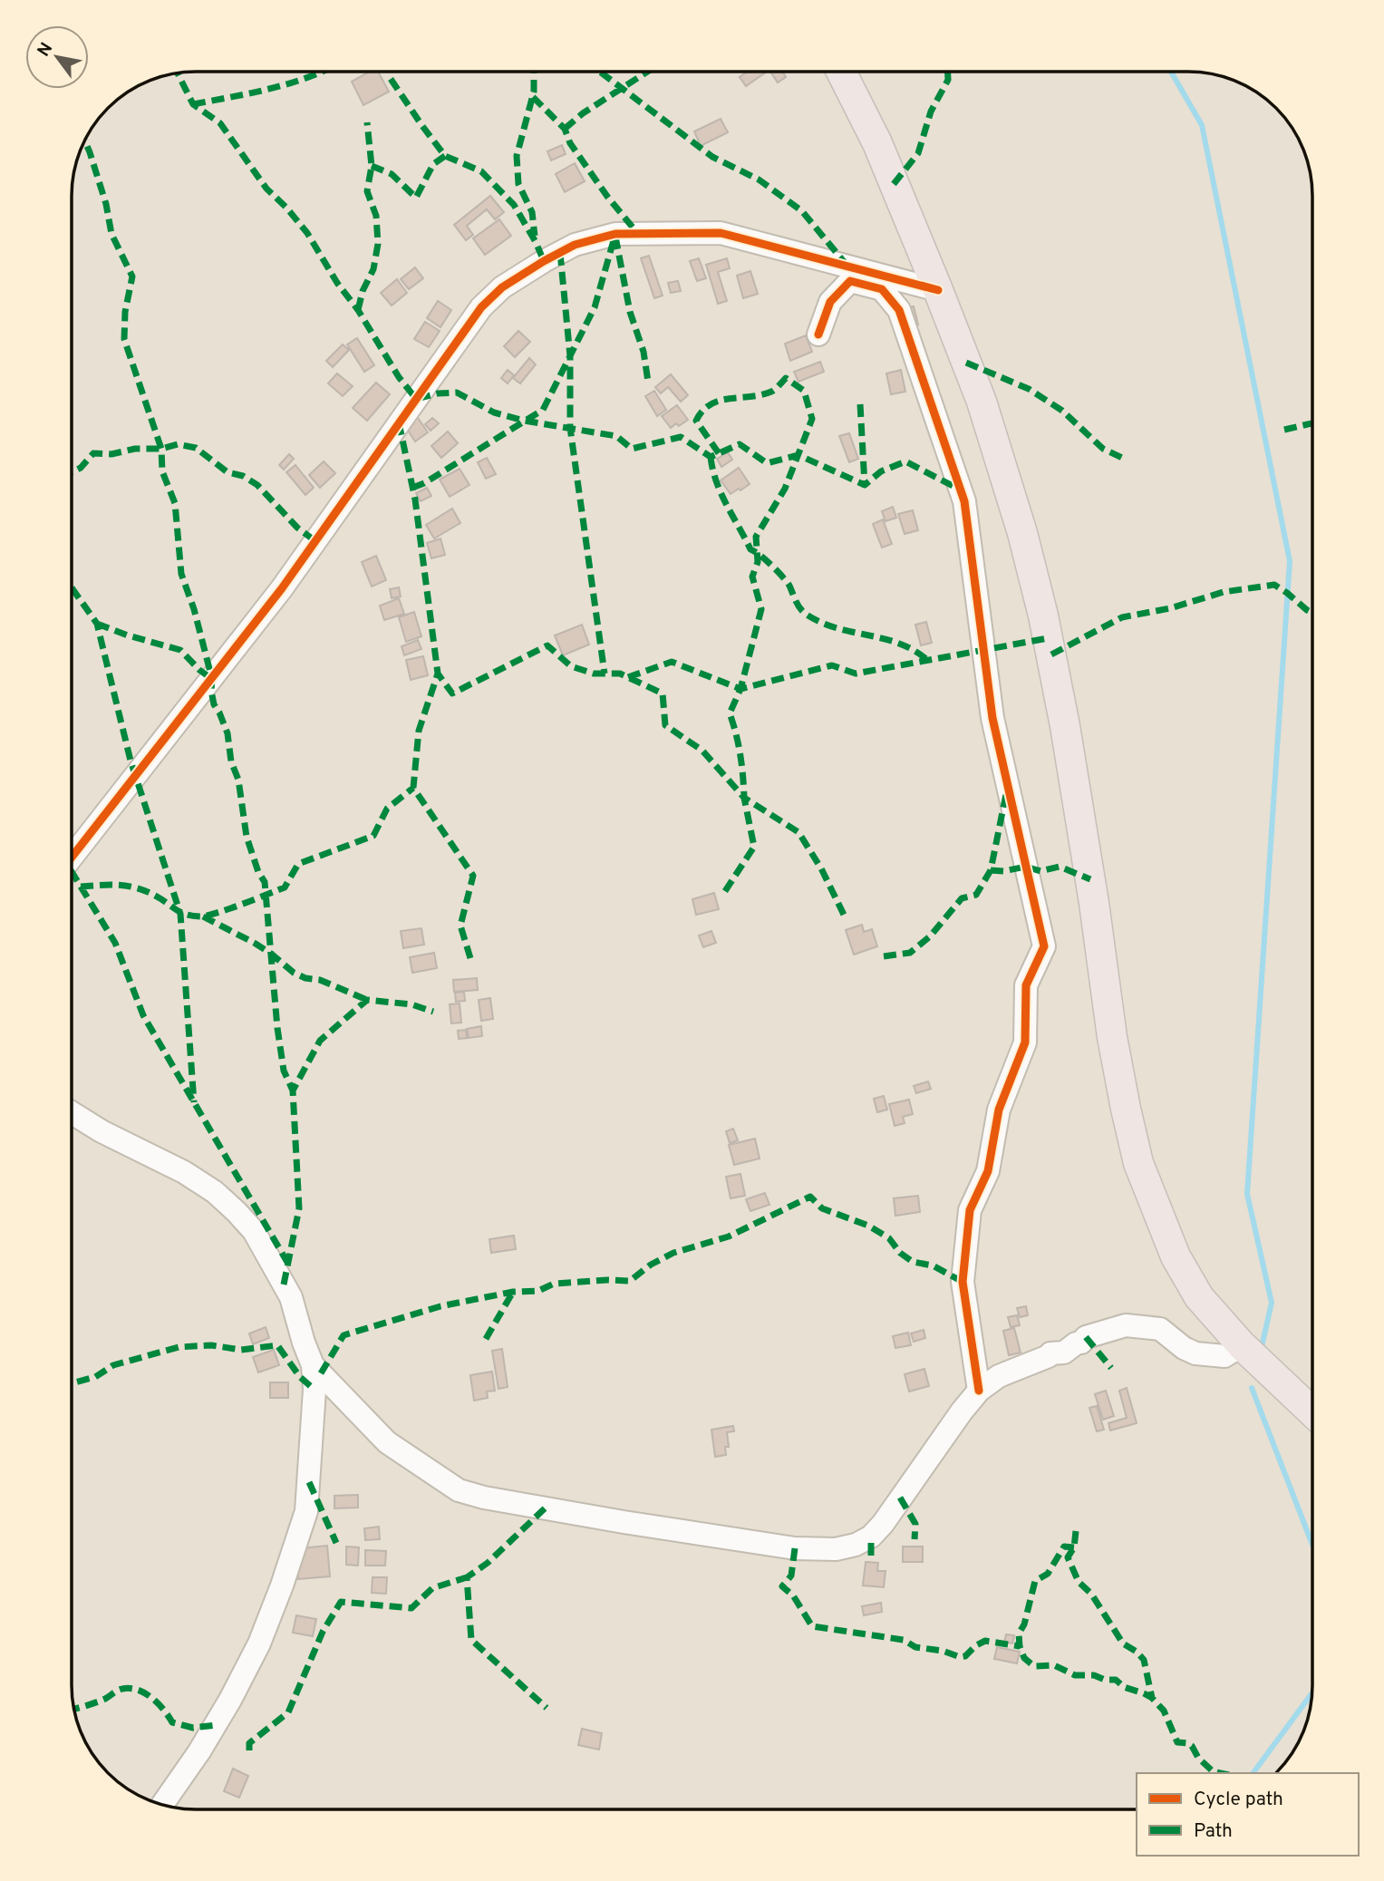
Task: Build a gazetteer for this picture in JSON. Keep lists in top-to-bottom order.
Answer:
{
  "legend": ["Cycle path", "Path"],
  "north": "top left"
}
